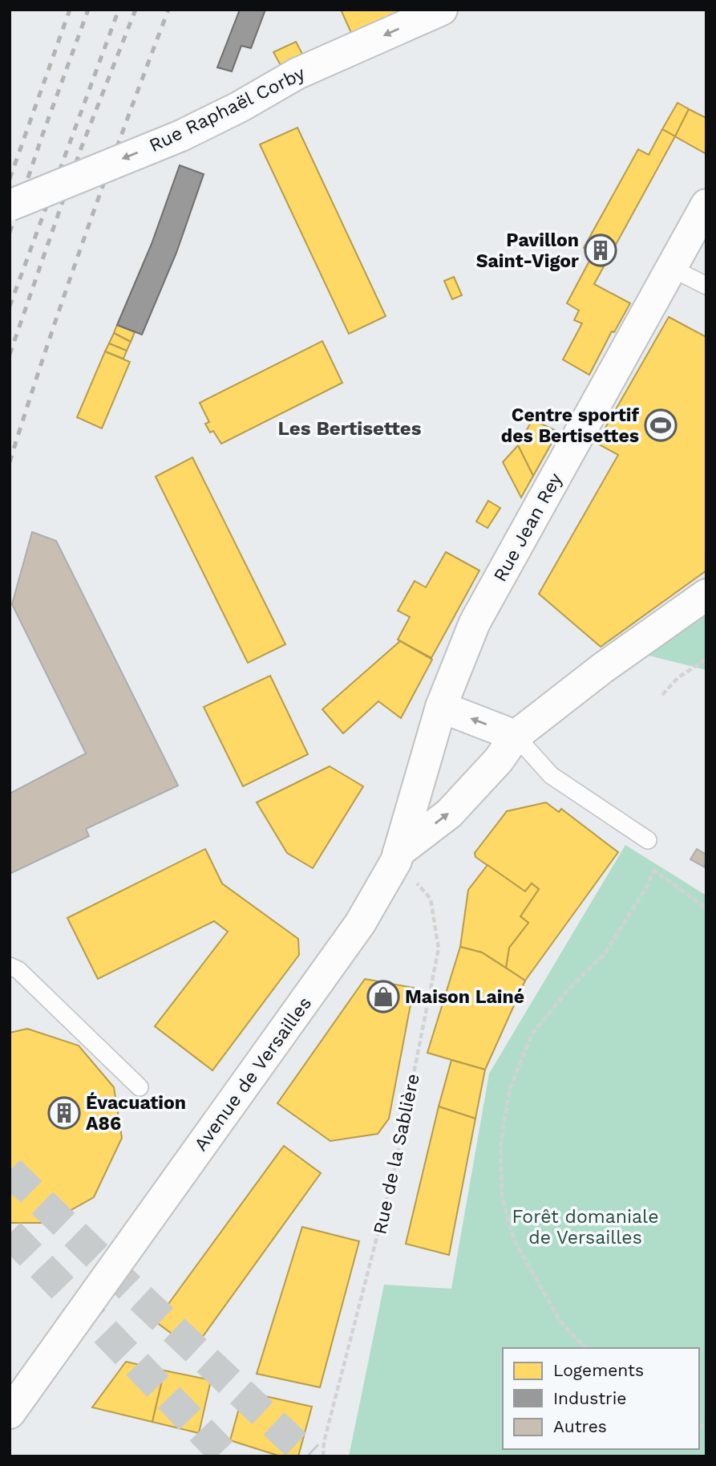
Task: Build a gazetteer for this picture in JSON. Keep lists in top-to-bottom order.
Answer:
{
  "streets": {
    "street": ["Rue Raphaël Corby", "Rue Jean Rey", "Avenue de Versailles"],
    "path": ["Rue de la Sablière"]
  },
  "crossings": [
    ["Rue Jean Rey", "Avenue de Versailles"],
    ["Avenue de Versailles", "Rue de la Sablière"]
  ],
  "one_way": ["Rue Raphaël Corby"],
  "districts": ["Les Bertisettes"],
  "parks": ["Forêt domaniale de Versailles"],
  "places": {
    "building": ["Pavillon Saint-Vigor", "Évacuation A86"],
    "sports": ["Centre sportif des Bertisettes"],
    "shop": ["Maison Lainé"]
  },
  "legend": ["Logements", "Industrie", "Autres"]
}
